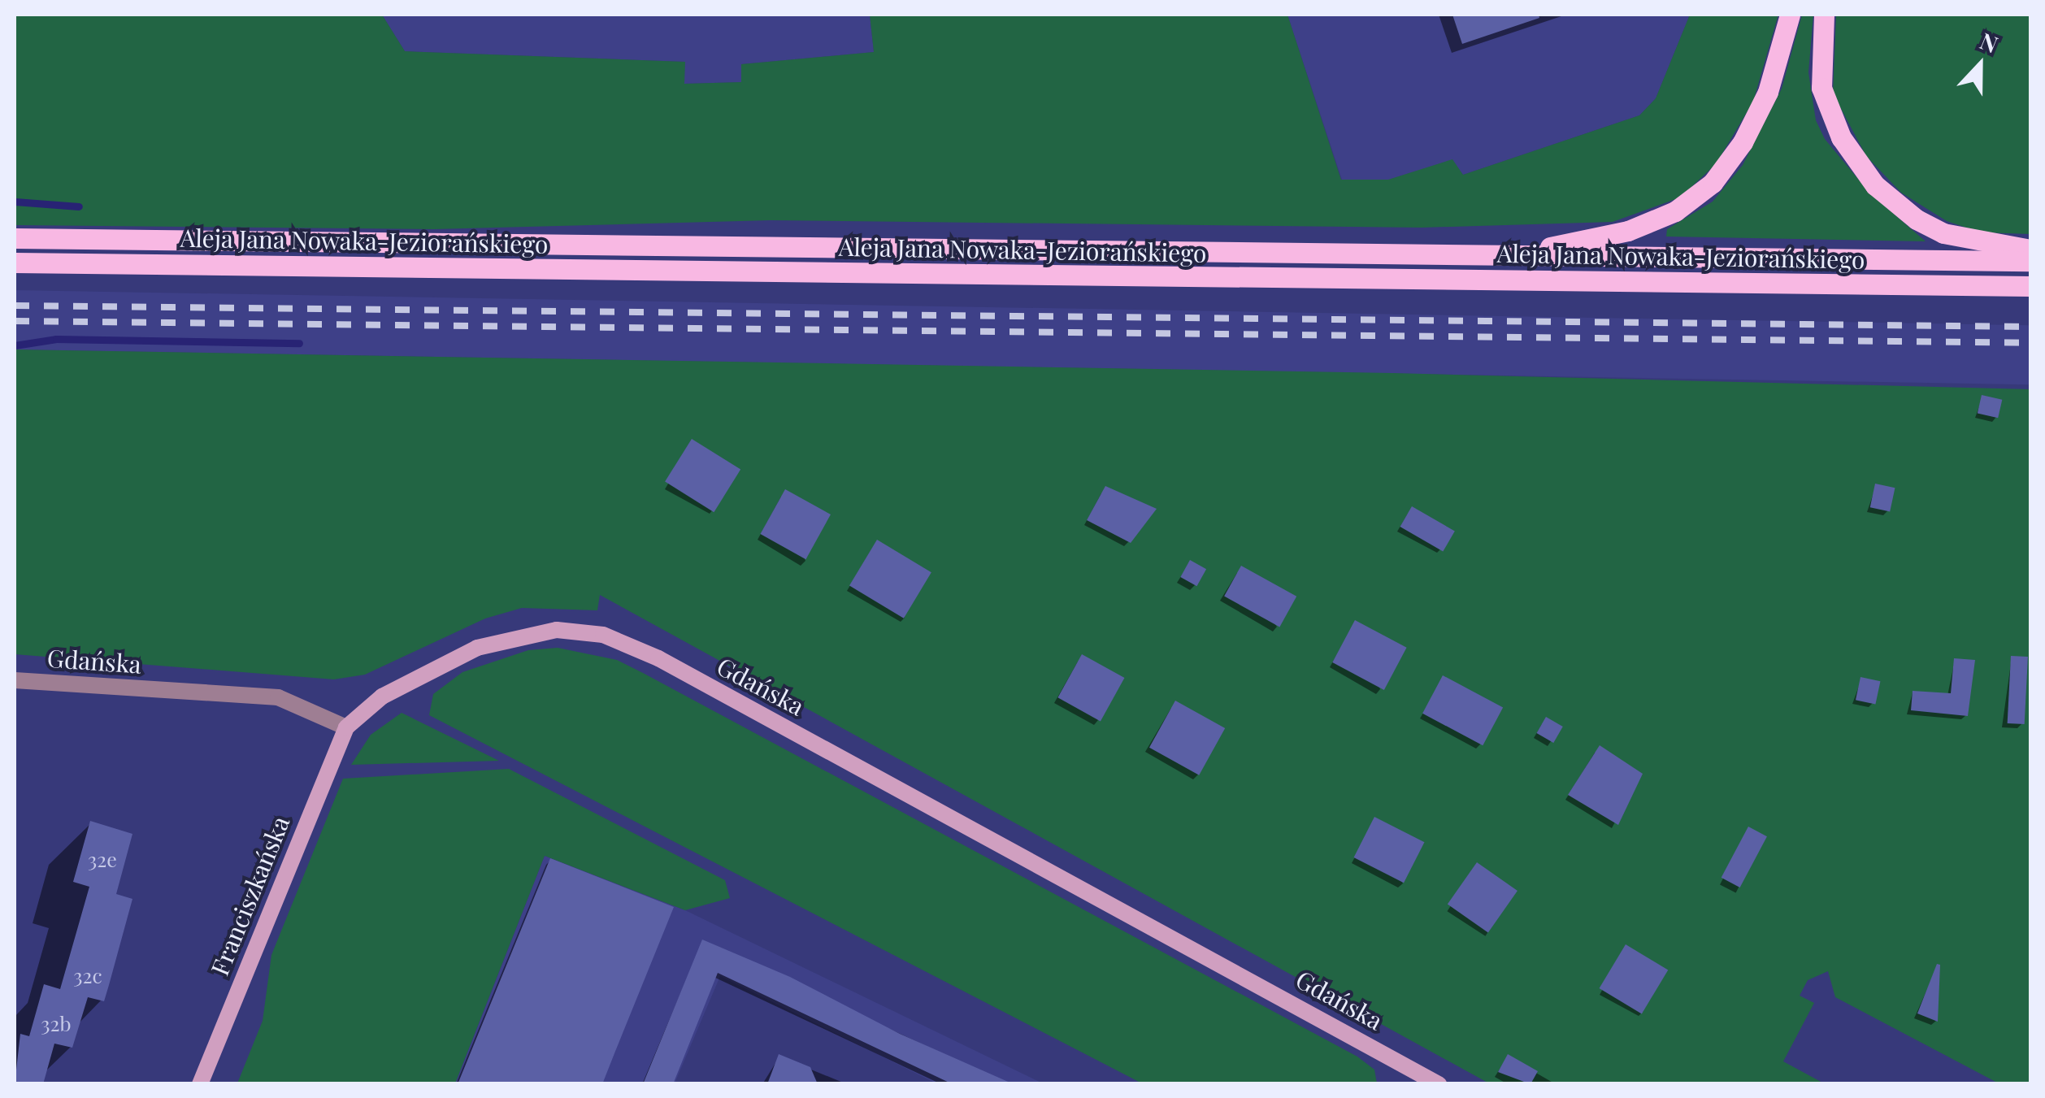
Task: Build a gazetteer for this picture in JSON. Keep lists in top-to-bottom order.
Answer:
{
  "streets": {
    "main road": ["Aleja Jana Nowaka-Jeziorańskiego"],
    "street": ["Gdańska", "Franciszkańska"]
  },
  "crossings": [
    ["Gdańska", "Franciszkańska"]
  ],
  "house_numbers": ["32e", "32c", "32b"],
  "north": "top"
}
